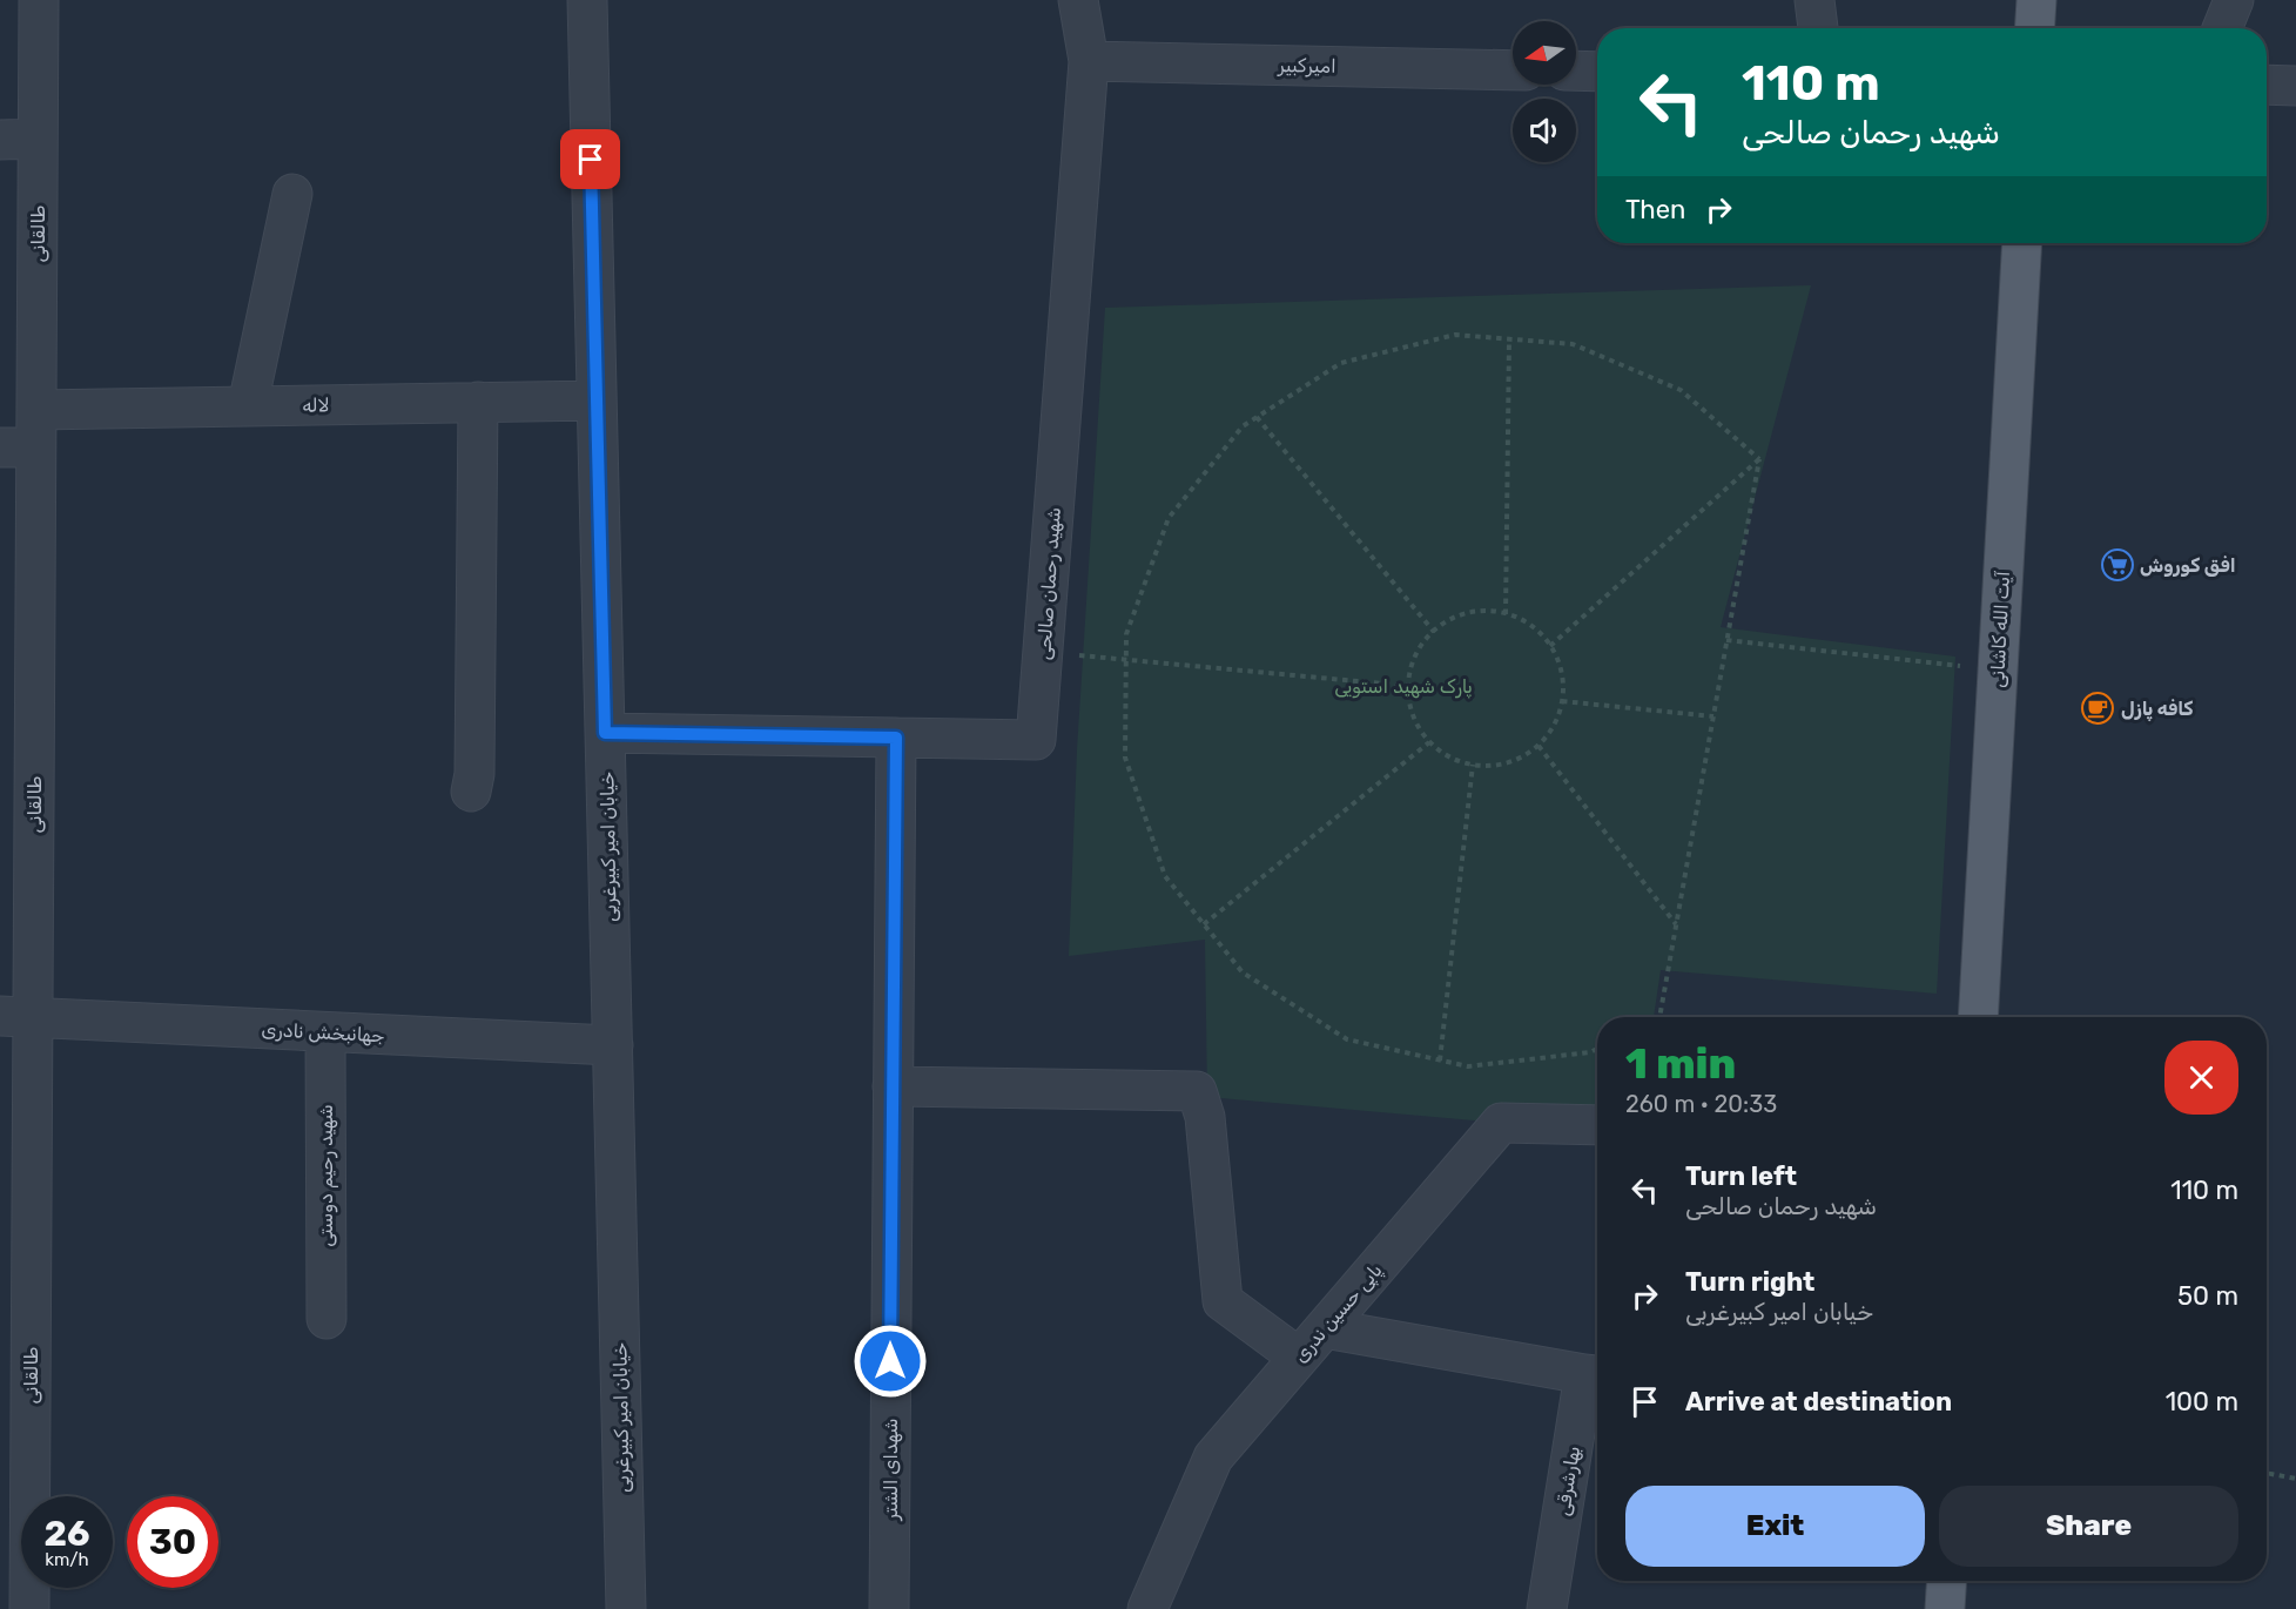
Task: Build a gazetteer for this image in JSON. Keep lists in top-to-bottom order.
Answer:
{
  "streets": {
    "main road": ["آیت الله کاشانی"],
    "street": [
      "امیرکبیر",
      "طالقانی",
      "لاله",
      "شهید رحمان صالحی",
      "خیابان امیر کبیرغربی",
      "جهانبخش نادری",
      "شهید رحیم دوستی",
      "پاپی حسین ندری",
      "شهدای الشتر",
      "بهارشرقی"
    ]
  },
  "crossings": [
    ["امیرکبیر", "شهید رحمان صالحی"],
    ["طالقانی", "لاله"],
    ["طالقانی", "جهانبخش نادری"],
    ["لاله", "خیابان امیر کبیرغربی"],
    ["شهید رحمان صالحی", "خیابان امیر کبیرغربی"],
    ["شهید رحمان صالحی", "شهدای الشتر"],
    ["خیابان امیر کبیرغربی", "جهانبخش نادری"],
    ["جهانبخش نادری", "شهید رحیم دوستی"]
  ],
  "parks": ["پارک شهید استویی"],
  "places": {
    "supermarket": ["افق کوروش"],
    "cafe": ["کافه پازل"]
  },
  "north": "left",
  "page": {
    "turn": ["110 m", "شهید رحمان صالحی"],
    "then": "Then",
    "heading": ["1 min", "260 m · 20:33"],
    "list": [
      {
        "name": "Turn left",
        "note": "شهید رحمان صالحی",
        "value": "110 m"
      },
      {
        "name": "Turn right",
        "note": "خیابان امیر کبیرغربی",
        "value": "50 m"
      },
      {
        "name": "Arrive at destination",
        "value": "100 m"
      }
    ],
    "buttons": ["Exit", "Share"],
    "speed": "26 km/h",
    "limit": "30"
  }
}
